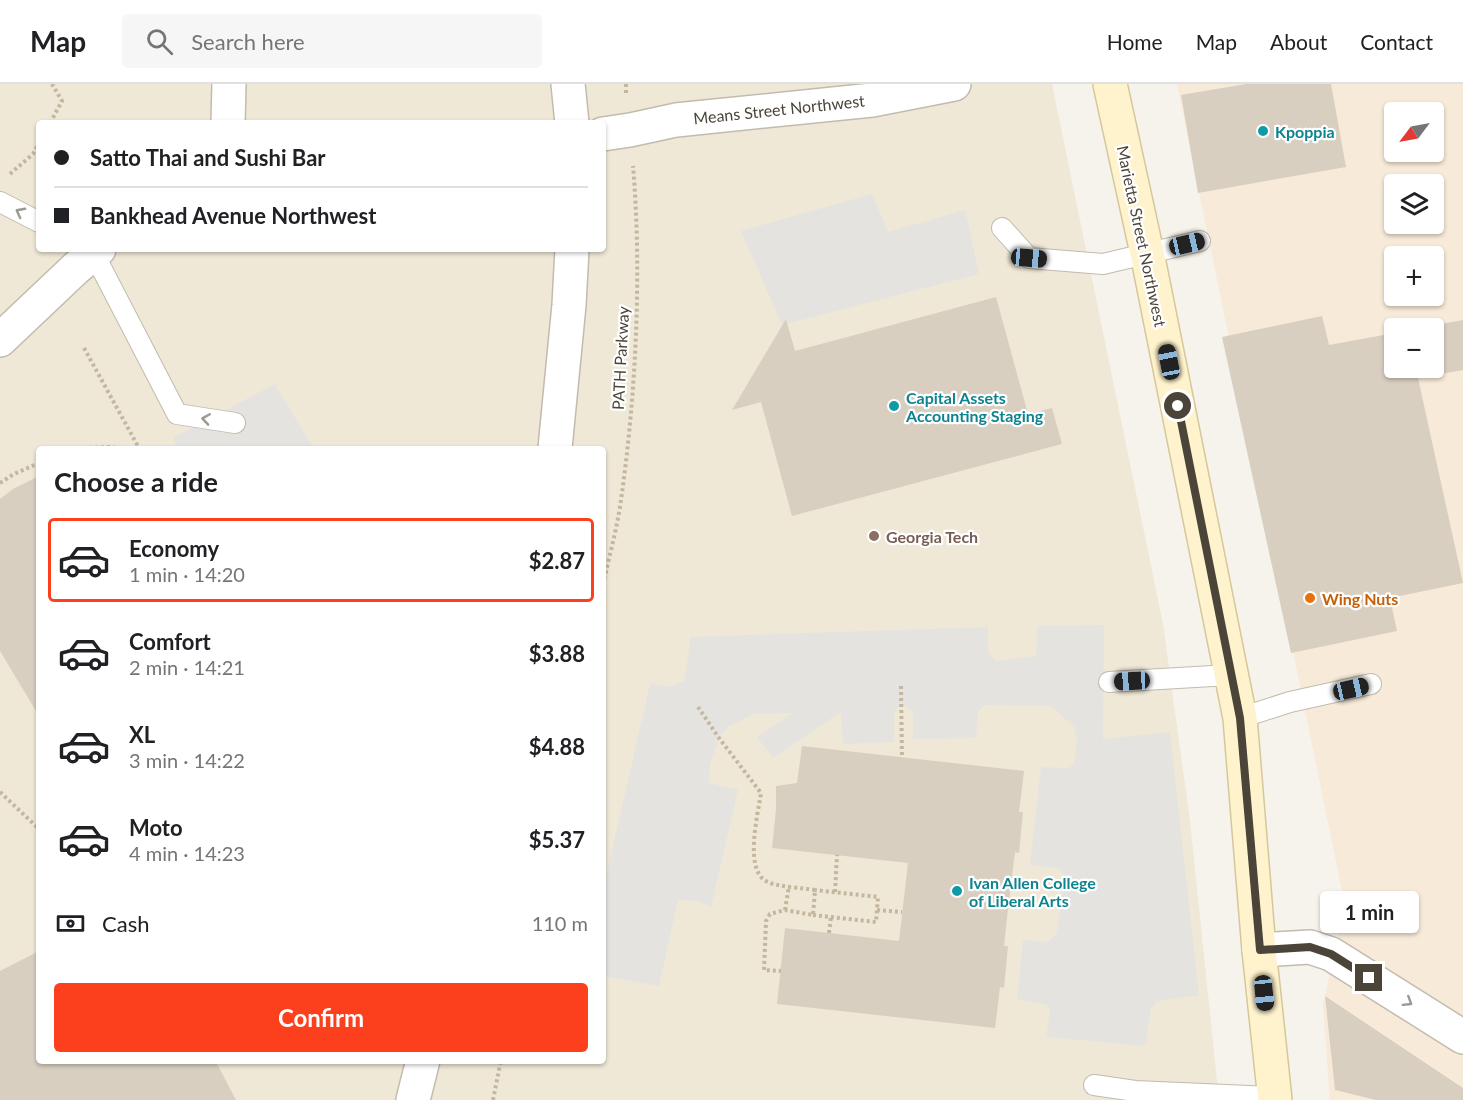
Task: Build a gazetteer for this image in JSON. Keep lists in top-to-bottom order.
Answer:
{
  "streets": {
    "main road": ["Marietta Street Northwest"],
    "street": ["Means Street Northwest"],
    "path": ["PATH Parkway"]
  },
  "crossings": [
    ["Means Street Northwest", "PATH Parkway"]
  ],
  "places": [
    "Kpoppia",
    "Capital Assets Accounting Staging",
    "Georgia Tech",
    "Wing Nuts",
    "Ivan Allen College of Liberal Arts"
  ],
  "north": "bottom left",
  "page": {
    "header": "Map",
    "search": "Search here",
    "nav": [
      "Home",
      "Map",
      "About",
      "Contact"
    ],
    "map_buttons": ["+", "−"],
    "banner": ["Satto Thai and Sushi Bar", "Bankhead Avenue Northwest"],
    "heading": "Choose a ride",
    "list": [
      {
        "name": "Economy",
        "note": "1 min · 14:20",
        "value": "$2.87"
      },
      {
        "name": "Comfort",
        "note": "2 min · 14:21",
        "value": "$3.88"
      },
      {
        "name": "XL",
        "note": "3 min · 14:22",
        "value": "$4.88"
      },
      {
        "name": "Moto",
        "note": "4 min · 14:23",
        "value": "$5.37"
      }
    ],
    "pay": ["Cash", "110 m"],
    "bubble": "1 min",
    "buttons": "Confirm"
  }
}
